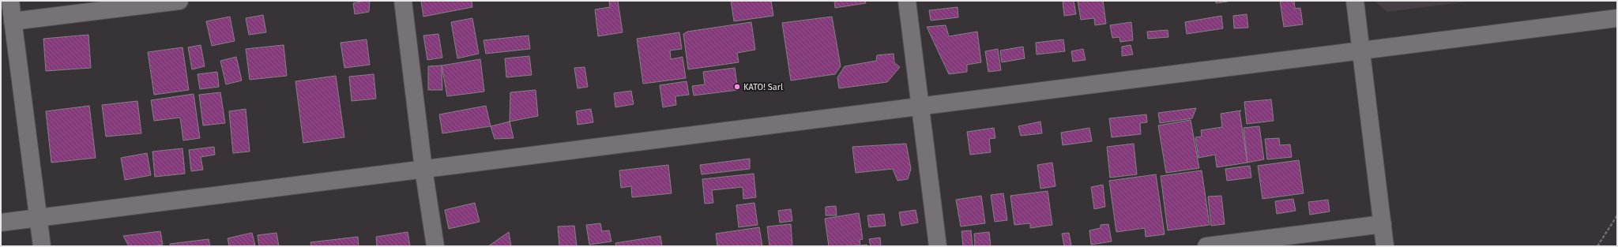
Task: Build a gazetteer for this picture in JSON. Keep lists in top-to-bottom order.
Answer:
{
  "places": ["KATO! Sarl"]
}
